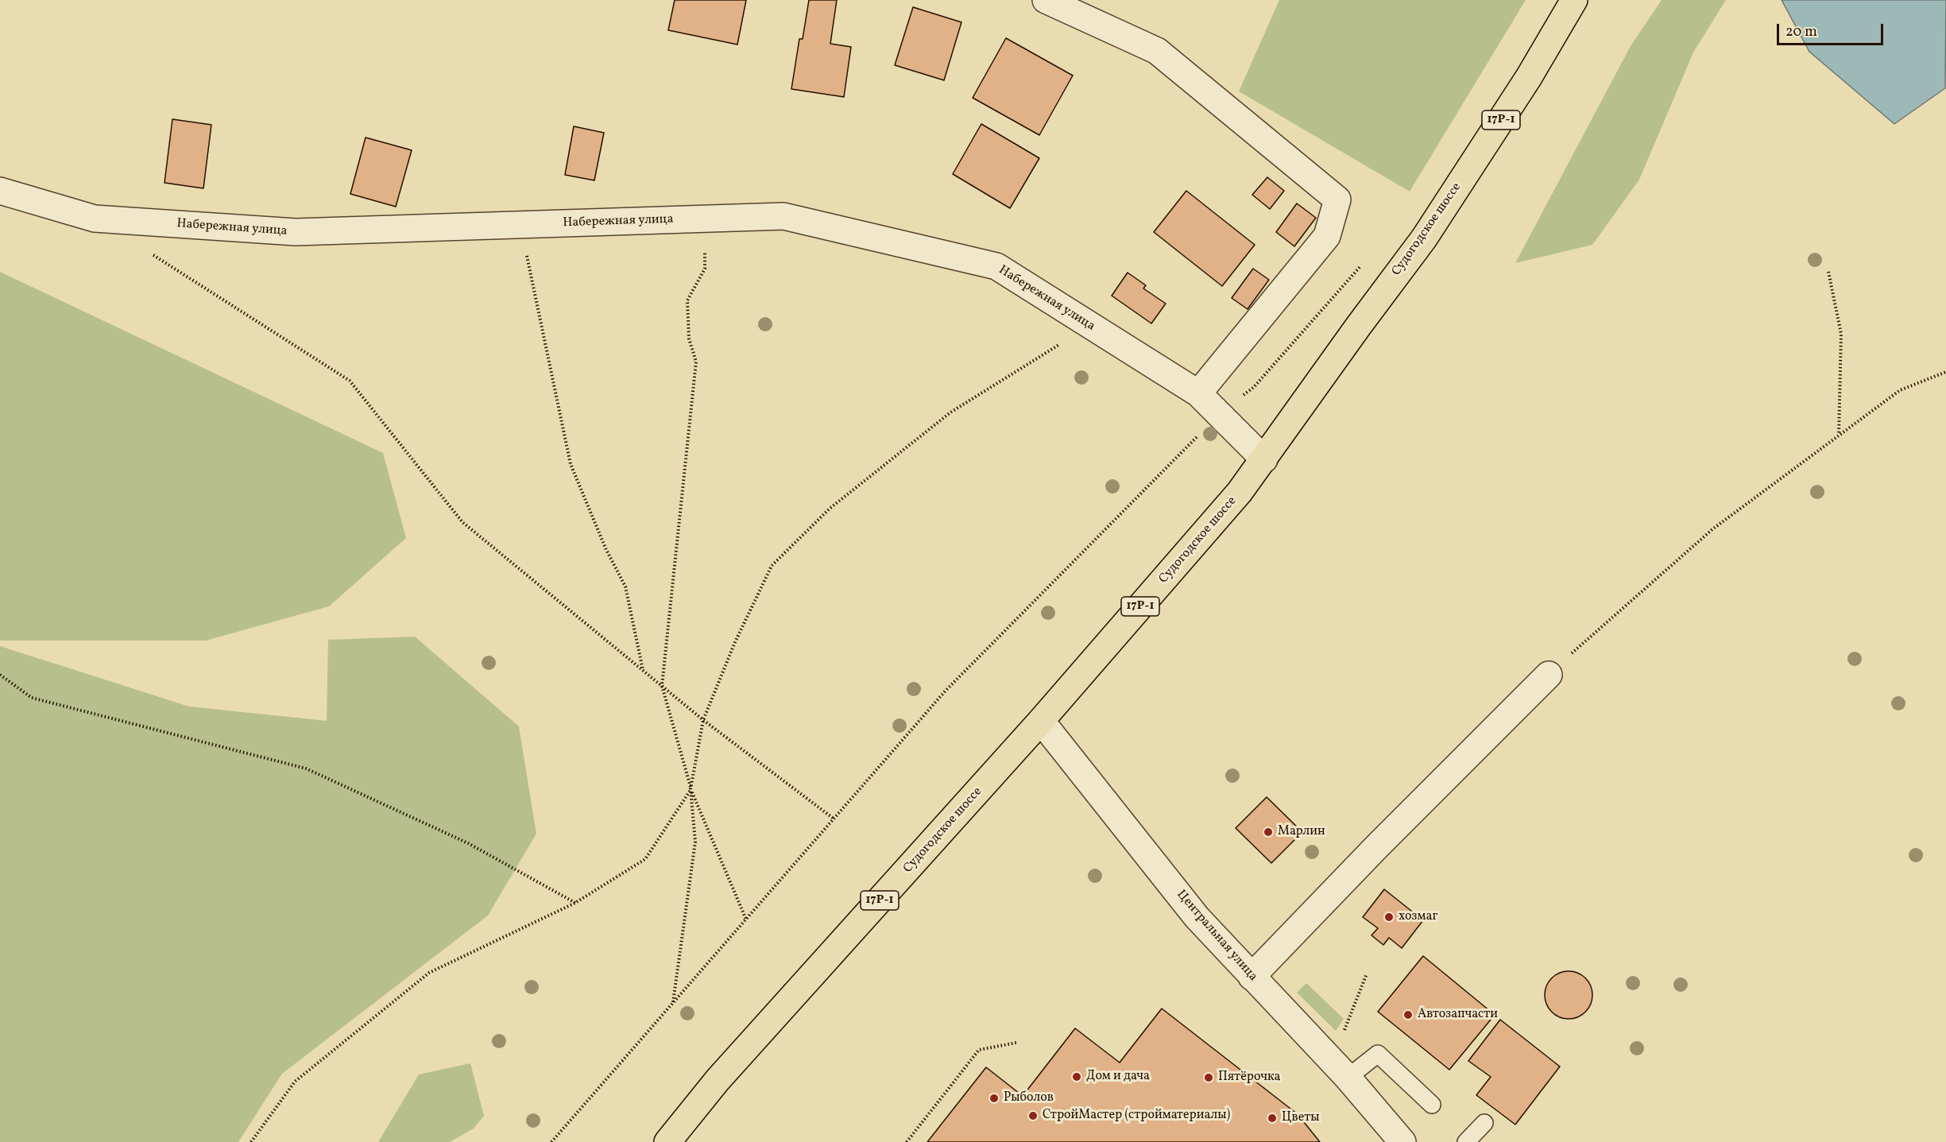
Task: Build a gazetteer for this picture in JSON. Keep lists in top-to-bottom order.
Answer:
{
  "streets": {
    "main road": ["17Р-1", "Судогодское шоссе"],
    "street": ["Набережная улица", "Центральная улица"]
  },
  "crossings": [
    ["Набережная улица", "Судогодское шоссе"],
    ["Судогодское шоссе", "Центральная улица"]
  ],
  "places": [
    "Марлин",
    "хозмаг",
    "Автозапчасти",
    "Дом и дача",
    "Пятёрочка",
    "Рыболов",
    "СтройМастер (стройматериалы)",
    "Цветы"
  ],
  "scale_bar": "20 m"
}
